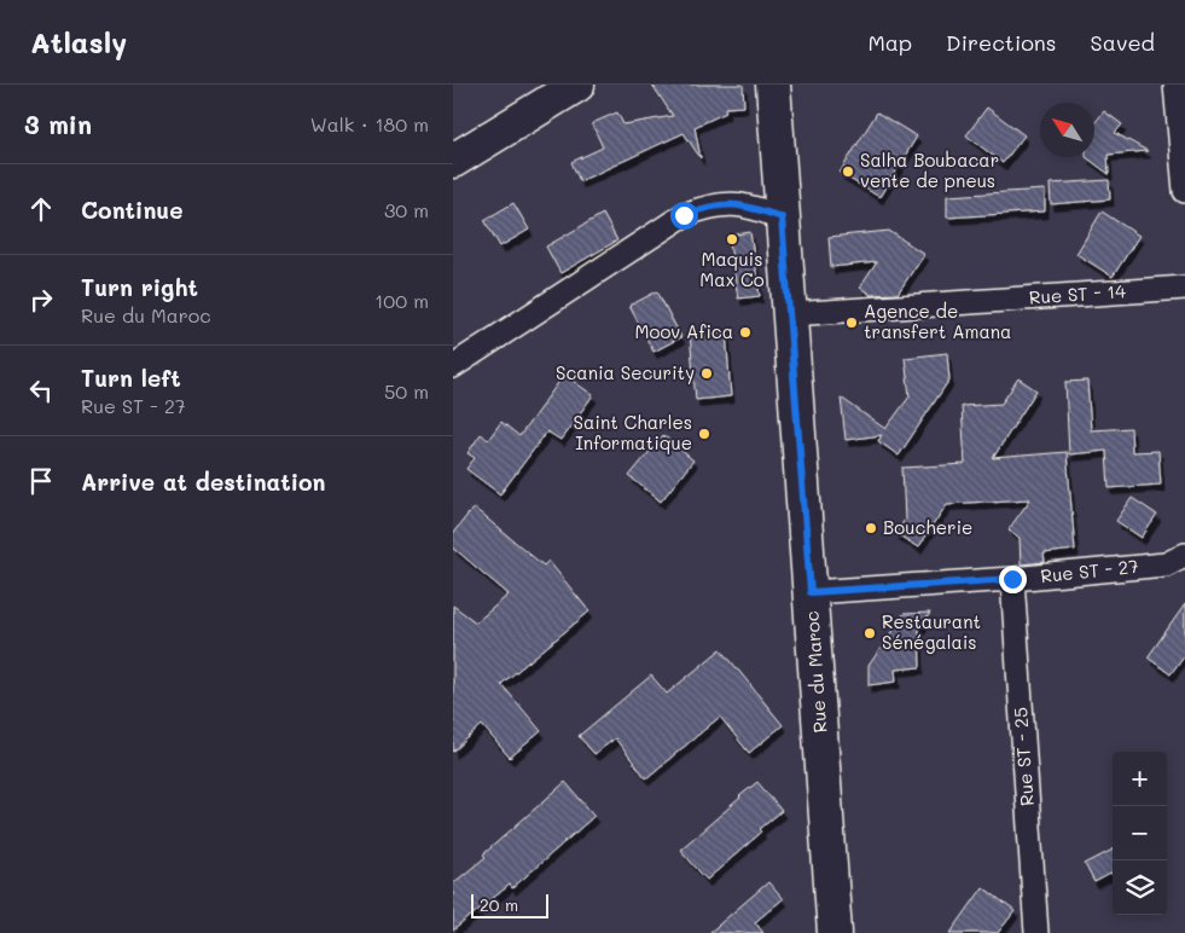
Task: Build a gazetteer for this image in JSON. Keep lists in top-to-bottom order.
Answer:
{
  "streets": {
    "street": [
      "Rue ST - 14",
      "Rue ST - 27",
      "Rue du Maroc",
      "Rue ST - 25"
    ]
  },
  "crossings": [
    ["Rue ST - 14", "Rue du Maroc"],
    ["Rue ST - 27", "Rue du Maroc"],
    ["Rue ST - 27", "Rue ST - 25"]
  ],
  "places": [
    "Salha Boubacar vente de pneus",
    "Maquis Max Co",
    "Agence de transfert Amana",
    "Moov Afica",
    "Scania Security",
    "Saint Charles Informatique",
    "Boucherie",
    "Restaurant Sénégalais"
  ],
  "scale_bar": "20 m",
  "north": "top left",
  "page": {
    "header": "Atlasly",
    "nav": ["Map", "Directions", "Saved"],
    "heading": ["3 min", "Walk · 180 m"],
    "list": [
      ["Continue", "30 m"],
      ["Turn right", "Rue du Maroc", "100 m"],
      ["Turn left", "Rue ST - 27", "50 m"],
      "Arrive at destination"
    ],
    "map_buttons": ["+", "−"],
    "scale": "20 m"
  }
}
